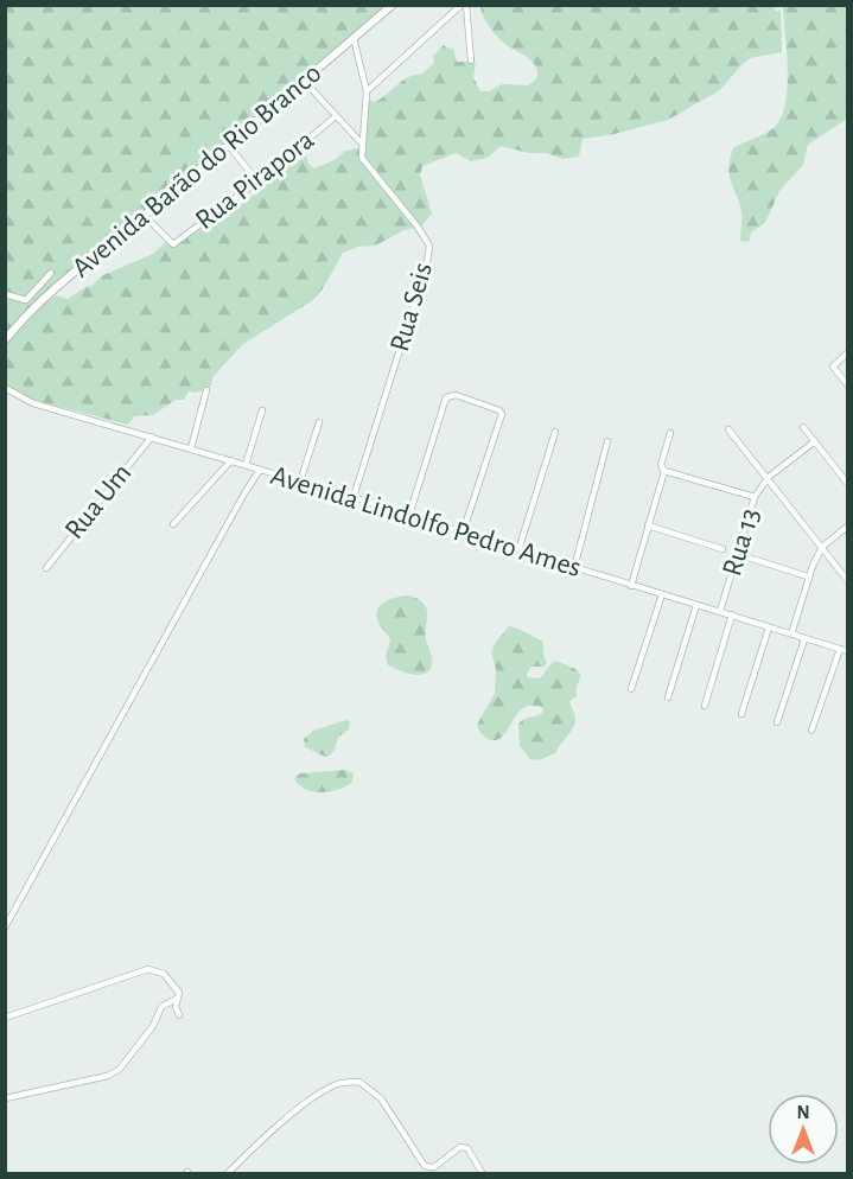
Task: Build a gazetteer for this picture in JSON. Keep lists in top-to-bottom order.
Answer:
{
  "streets": {
    "street": [
      "Avenida Barão do Rio Branco",
      "Rua Pirapora",
      "Rua Seis",
      "Rua Um",
      "Avenida Lindolfo Pedro Ames",
      "Rua 13"
    ]
  },
  "crossings": [
    ["Avenida Barão do Rio Branco", "Rua Pirapora"],
    ["Avenida Barão do Rio Branco", "Rua Seis"],
    ["Rua Seis", "Avenida Lindolfo Pedro Ames"],
    ["Rua Um", "Avenida Lindolfo Pedro Ames"],
    ["Avenida Lindolfo Pedro Ames", "Rua 13"]
  ],
  "north": "top"
}
